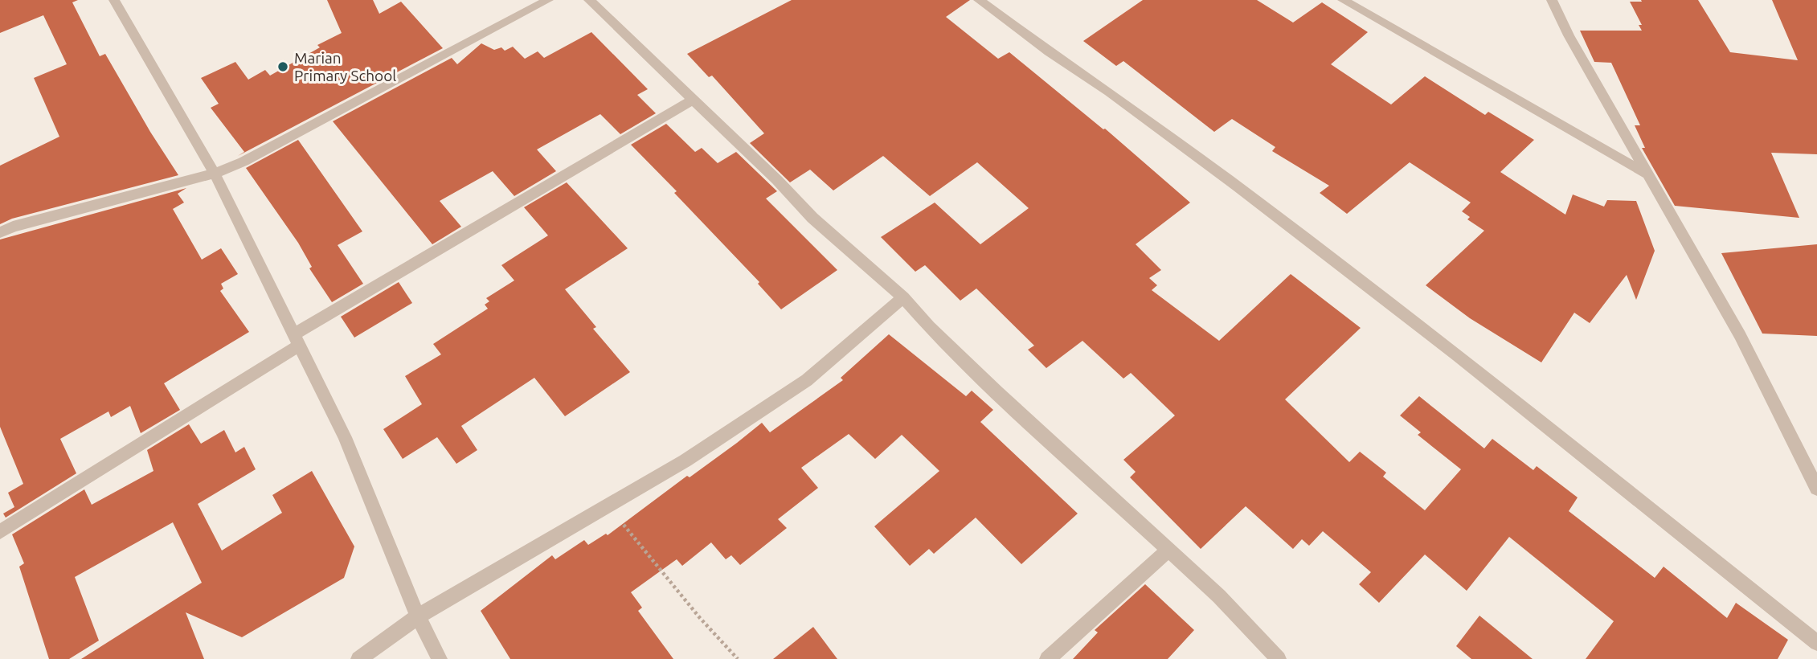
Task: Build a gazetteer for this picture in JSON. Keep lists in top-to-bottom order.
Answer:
{
  "places": ["Marian Primary School"]
}
